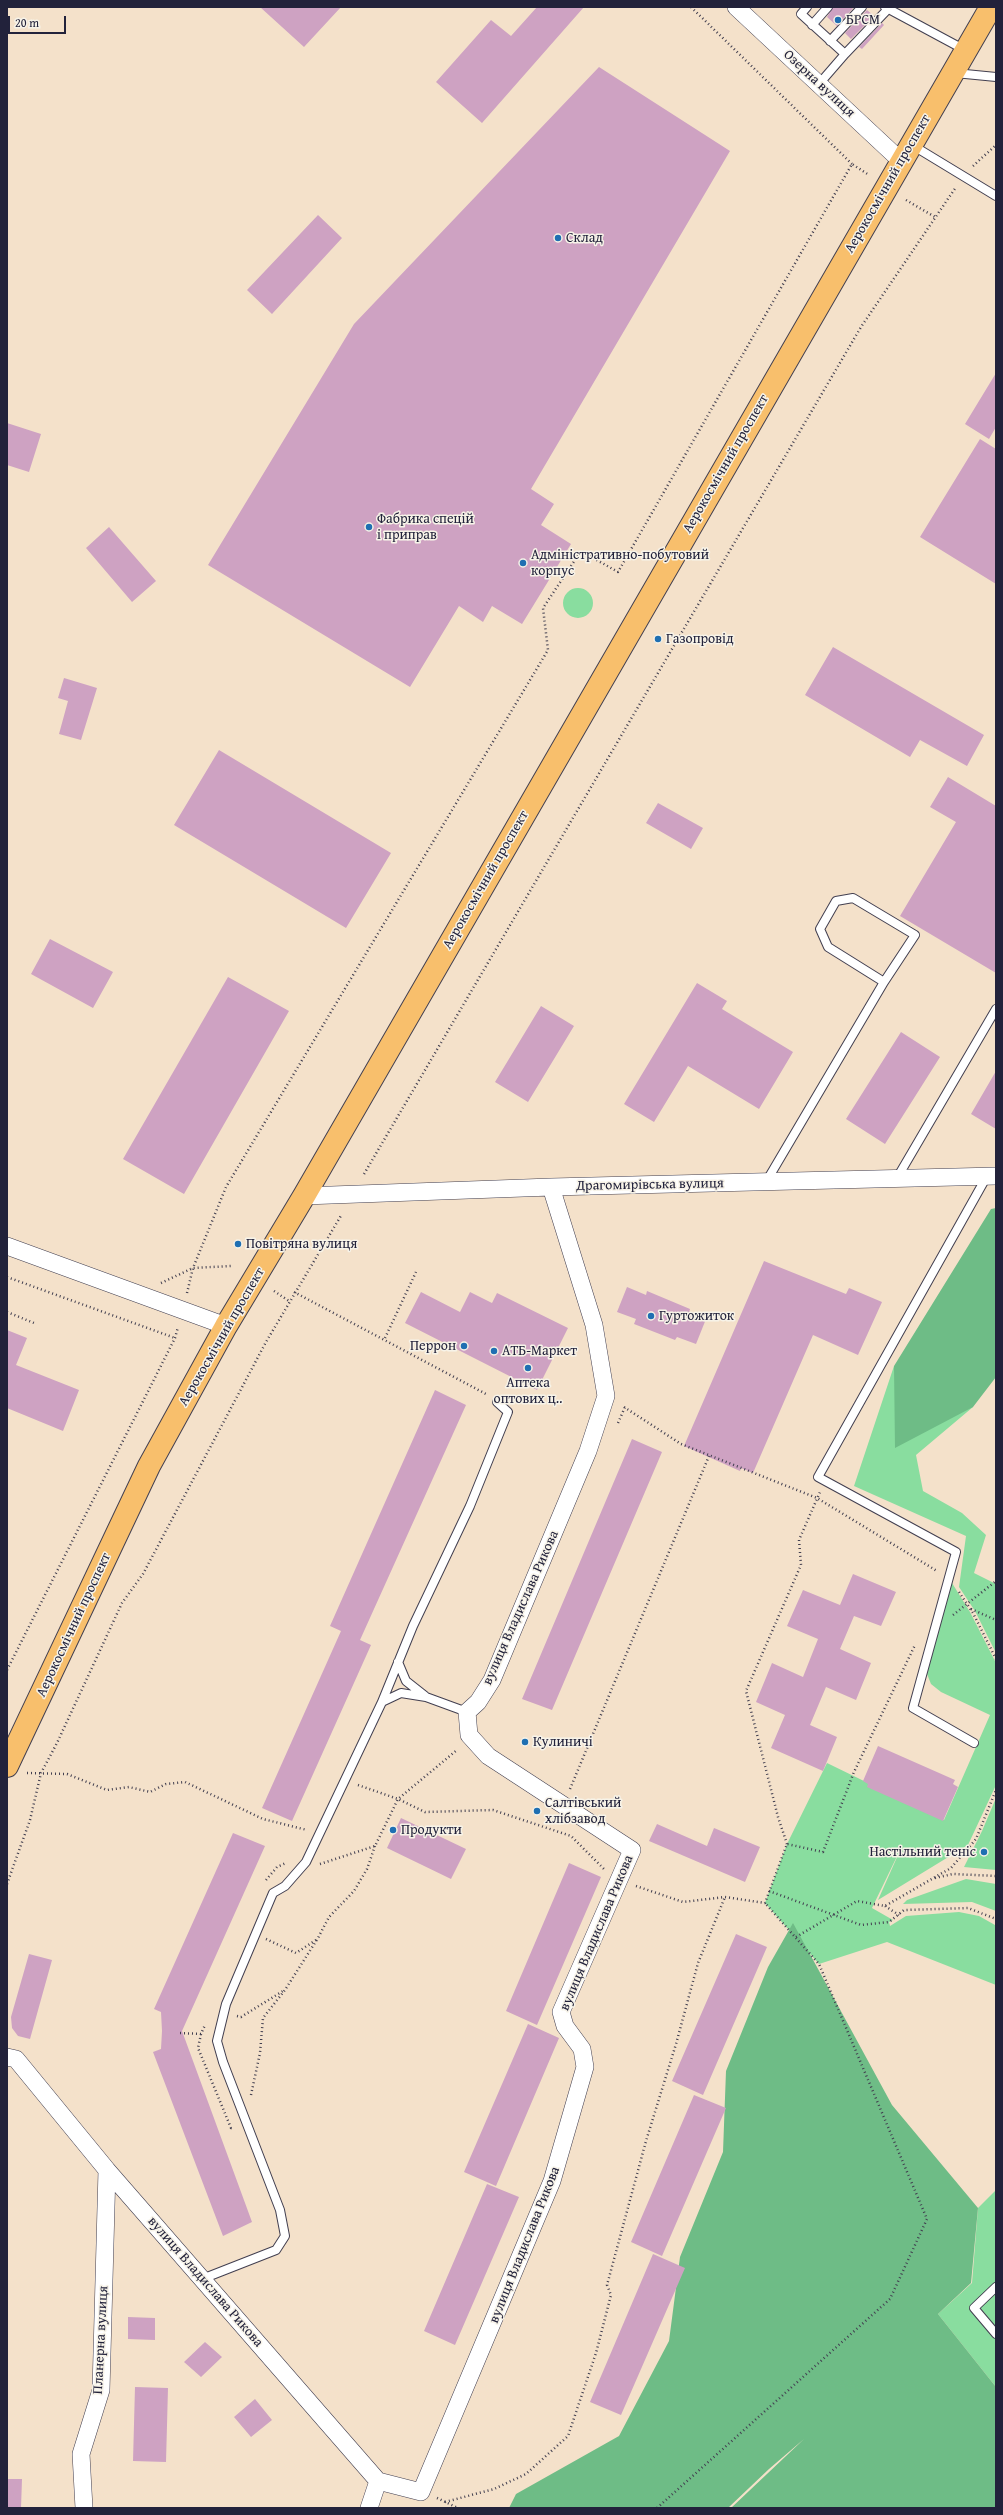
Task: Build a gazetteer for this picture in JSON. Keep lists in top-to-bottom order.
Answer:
{
  "streets": {
    "highway": ["Аерокосмічний проспект"],
    "street": [
      "Озерна вулиця",
      "Драгомирівська вулиця",
      "вулиця Владислава Рикова",
      "Планерна вулиця"
    ]
  },
  "crossings": [
    ["Озерна вулиця", "Аерокосмічний проспект"],
    ["Аерокосмічний проспект", "Драгомирівська вулиця"],
    ["Драгомирівська вулиця", "вулиця Владислава Рикова"],
    ["вулиця Владислава Рикова", "Планерна вулиця"]
  ],
  "places": [
    "БРСМ",
    "Склад",
    "Фабрика спецій і приправ",
    "Адміністративно-побутовий корпус",
    "Газопровiд",
    "Повітряна вулиця",
    "Гуртожиток",
    "Перрон",
    "АТБ-Маркет",
    "Аптека оптових ц‥",
    "Кулиничі",
    "Салтівський хлібзавод",
    "Продукти",
    "Настільний теніс"
  ],
  "scale_bar": "20 m"
}
